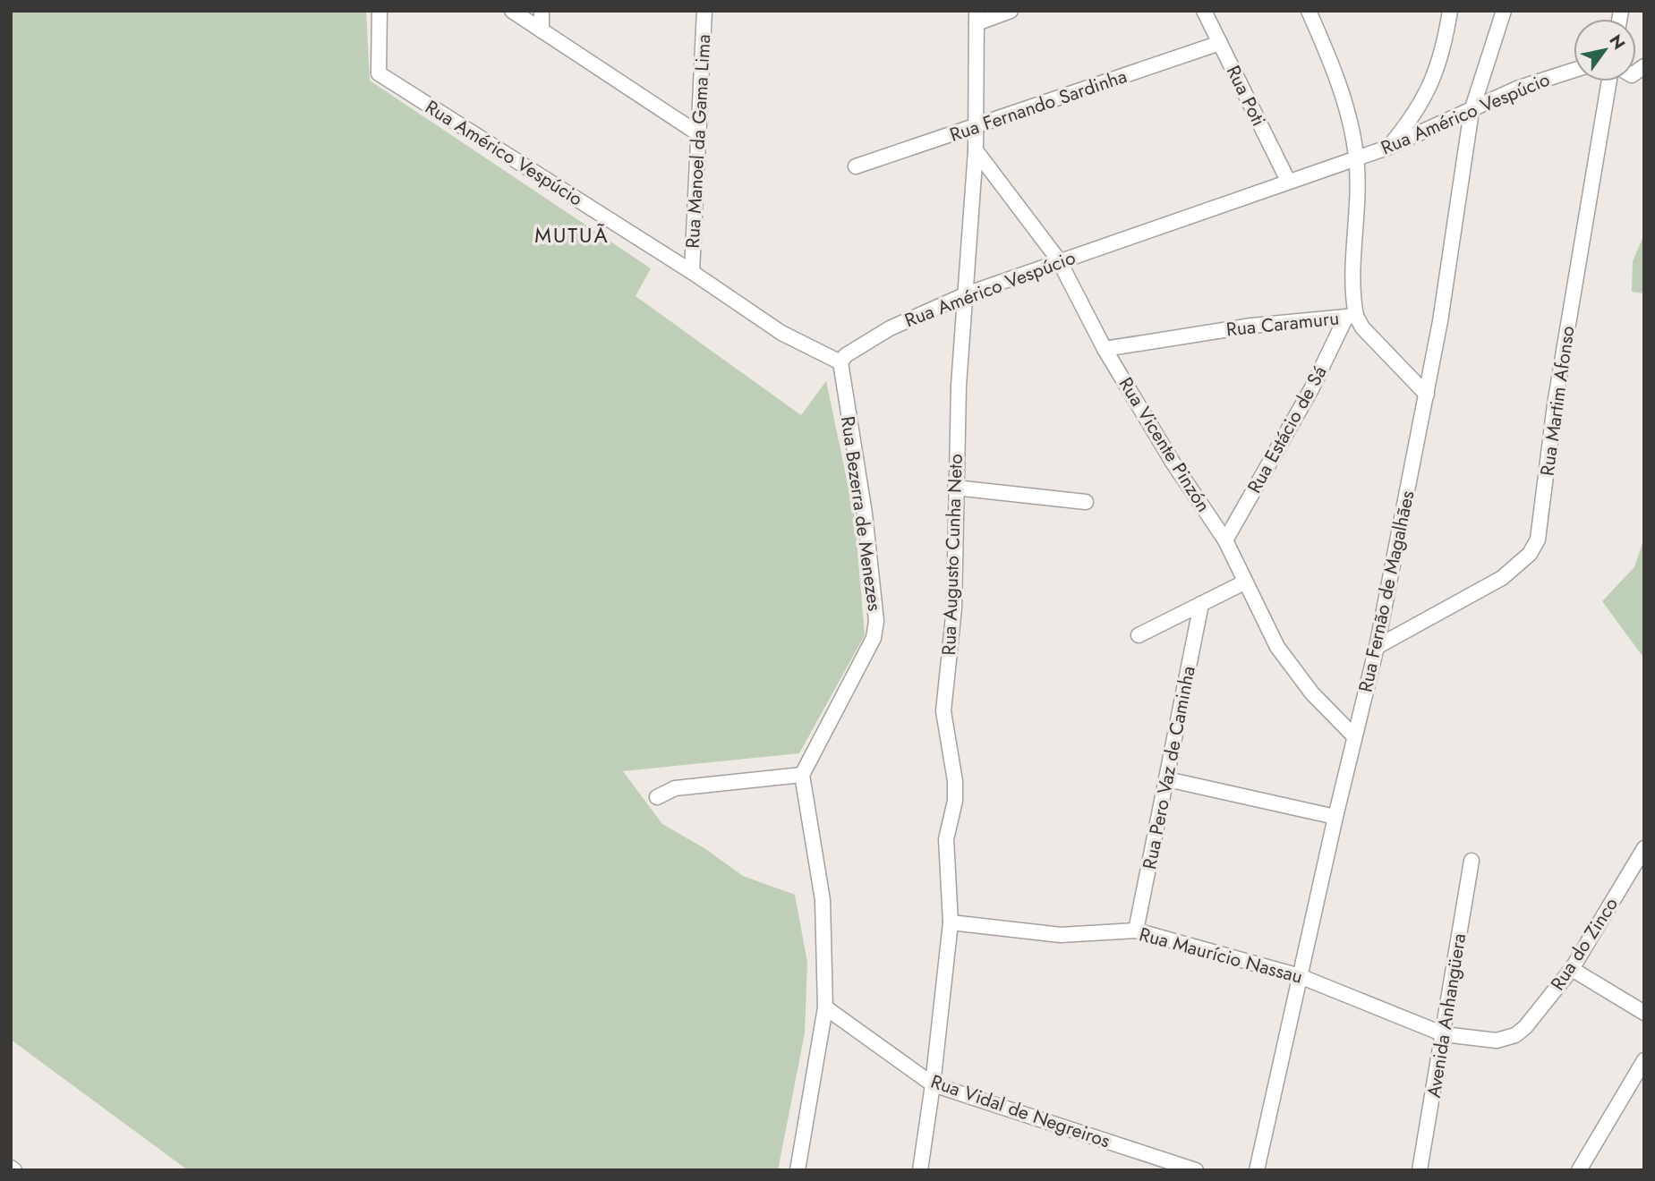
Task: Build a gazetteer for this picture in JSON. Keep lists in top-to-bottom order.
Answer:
{
  "streets": {
    "street": [
      "Rua Poti",
      "Rua Fernando Sardinha",
      "Rua Américo Vespúcio",
      "Rua Manoel da Gama Lima",
      "Rua Caramuru",
      "Rua Martim Afonso",
      "Rua Estácio de Sá",
      "Rua Vicente Pinzón",
      "Rua Bezerra de Menezes",
      "Rua Augusto Cunha Neto",
      "Rua Fernão de Magalhães",
      "Rua Pero Vaz de Caminha",
      "Rua do Zinco",
      "Rua Maurício Nassau",
      "Avenida Anhangüera",
      "Rua Vidal de Negreiros"
    ]
  },
  "crossings": [
    ["Rua Poti", "Rua Fernando Sardinha"],
    ["Rua Poti", "Rua Américo Vespúcio"],
    ["Rua Fernando Sardinha", "Rua Augusto Cunha Neto"],
    ["Rua Américo Vespúcio", "Rua Manoel da Gama Lima"],
    ["Rua Américo Vespúcio", "Rua Vicente Pinzón"],
    ["Rua Américo Vespúcio", "Rua Bezerra de Menezes"],
    ["Rua Américo Vespúcio", "Rua Augusto Cunha Neto"],
    ["Rua Américo Vespúcio", "Rua Fernão de Magalhães"],
    ["Rua Caramuru", "Rua Estácio de Sá"],
    ["Rua Caramuru", "Rua Vicente Pinzón"],
    ["Rua Caramuru", "Rua Fernão de Magalhães"],
    ["Rua Martim Afonso", "Rua Fernão de Magalhães"],
    ["Rua Estácio de Sá", "Rua Vicente Pinzón"],
    ["Rua Vicente Pinzón", "Rua Augusto Cunha Neto"],
    ["Rua Vicente Pinzón", "Rua Fernão de Magalhães"],
    ["Rua Bezerra de Menezes", "Rua Vidal de Negreiros"],
    ["Rua Augusto Cunha Neto", "Rua Maurício Nassau"],
    ["Rua Augusto Cunha Neto", "Rua Vidal de Negreiros"],
    ["Rua Fernão de Magalhães", "Rua Maurício Nassau"],
    ["Rua Pero Vaz de Caminha", "Rua Maurício Nassau"],
    ["Rua do Zinco", "Rua Maurício Nassau"],
    ["Rua do Zinco", "Avenida Anhangüera"],
    ["Rua Maurício Nassau", "Avenida Anhangüera"]
  ],
  "districts": ["MUTUÃ"],
  "north": "top right"
}
